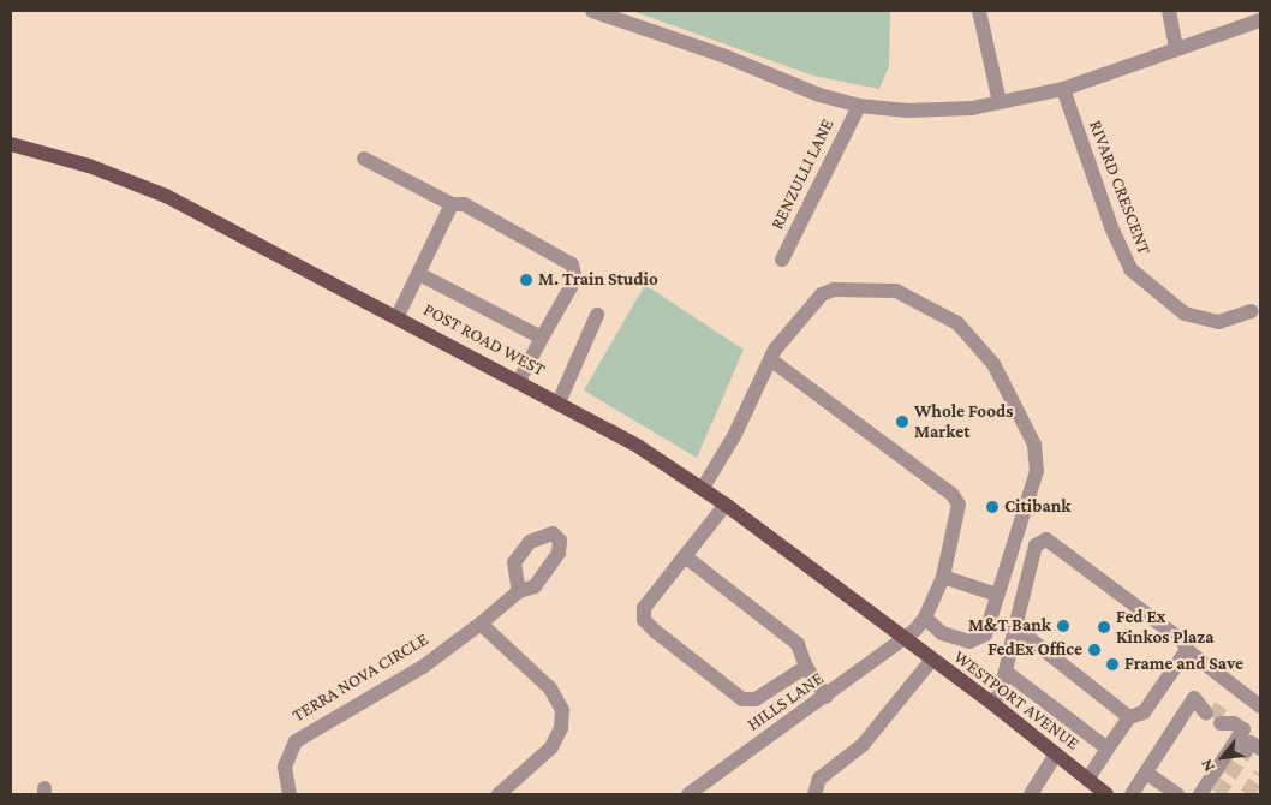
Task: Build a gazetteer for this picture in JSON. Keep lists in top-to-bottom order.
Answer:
{
  "streets": {
    "main road": ["POST ROAD WEST", "WESTPORT AVENUE"],
    "street": [
      "RENZULLI LANE",
      "RIVARD CRESCENT",
      "TERRA NOVA CIRCLE",
      "HILLS LANE"
    ]
  },
  "crossings": [
    ["POST ROAD WEST", "WESTPORT AVENUE"],
    ["POST ROAD WEST", "HILLS LANE"],
    ["WESTPORT AVENUE", "HILLS LANE"]
  ],
  "places": [
    "M. Train Studio",
    "Whole Foods Market",
    "Citibank",
    "M&T Bank",
    "Fed Ex Kinkos Plaza",
    "FedEx Office",
    "Frame and Save"
  ],
  "north": "bottom left"
}
